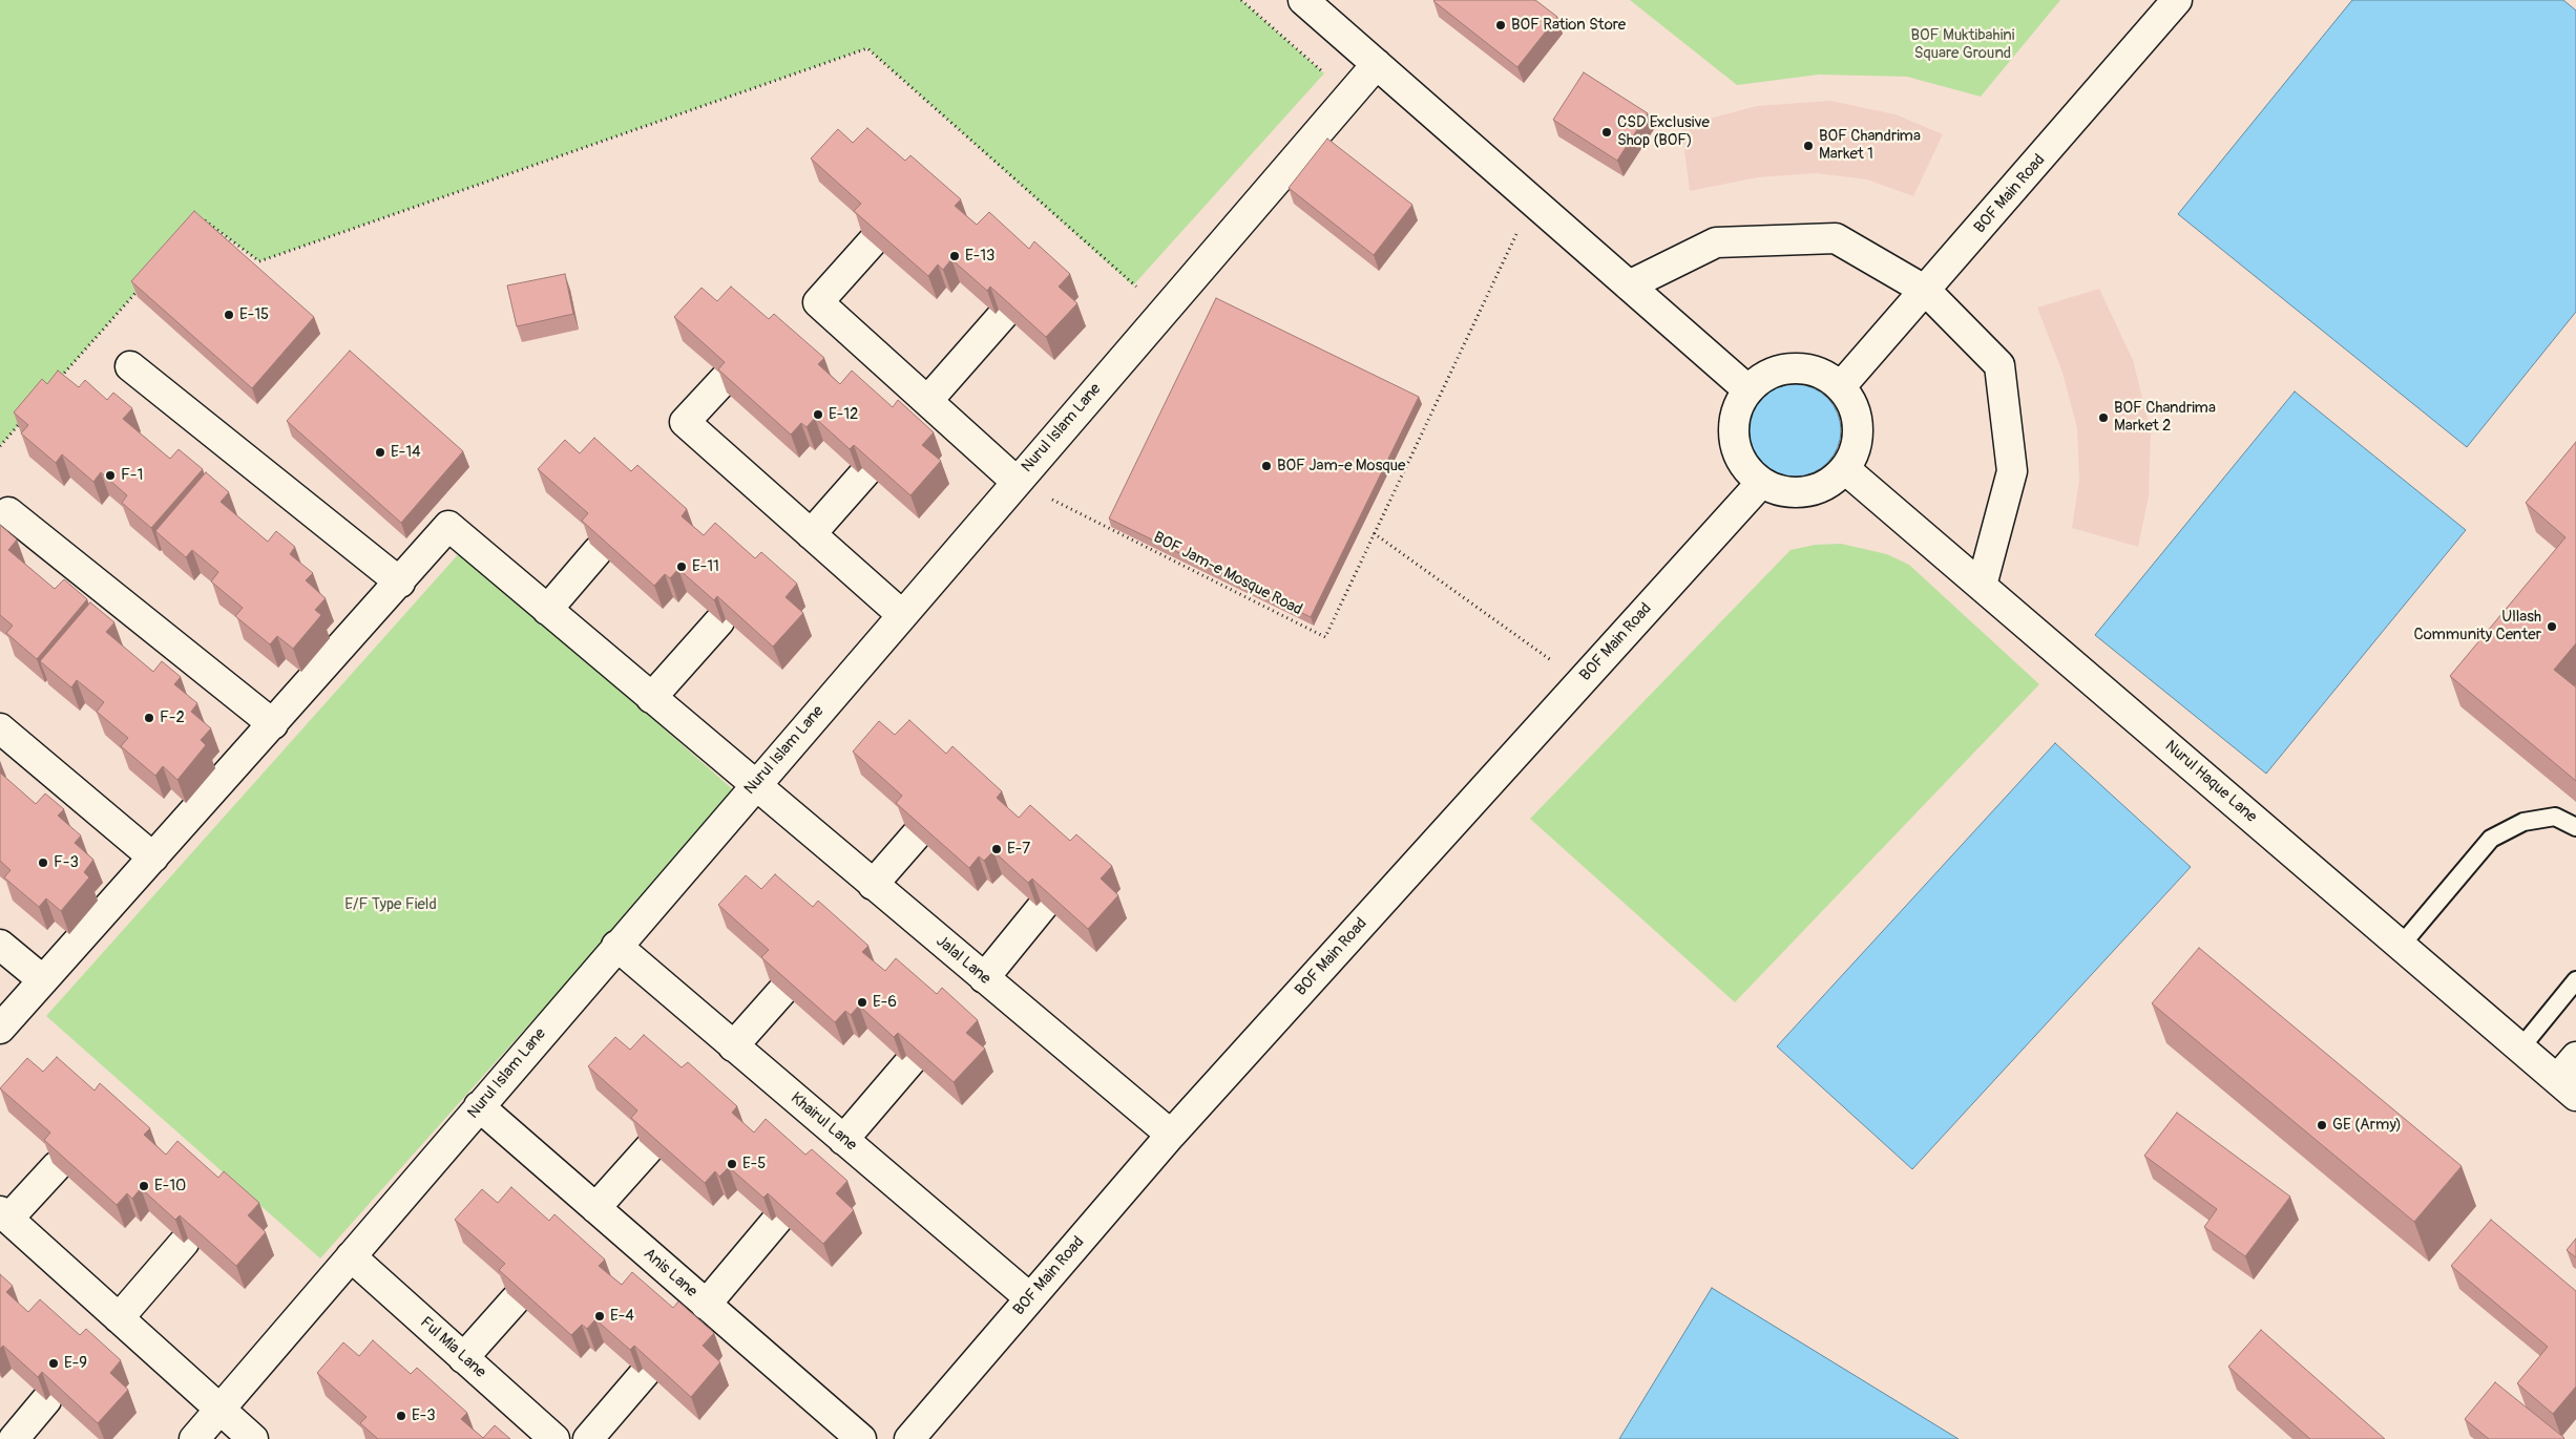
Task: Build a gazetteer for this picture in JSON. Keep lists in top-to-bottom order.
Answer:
{
  "streets": {
    "street": [
      "BOF Main Road",
      "Nurul Islam Lane",
      "Nurul Haque Lane",
      "Jalal Lane",
      "Khairul Lane",
      "Anis Lane",
      "Ful Mia Lane"
    ],
    "path": ["BOF Jam-e Mosque Road"]
  },
  "crossings": [
    ["BOF Main Road", "Nurul Haque Lane"],
    ["BOF Main Road", "Jalal Lane"],
    ["BOF Main Road", "Khairul Lane"],
    ["Nurul Islam Lane", "BOF Jam-e Mosque Road"],
    ["Nurul Islam Lane", "Jalal Lane"],
    ["Nurul Islam Lane", "Khairul Lane"],
    ["Nurul Islam Lane", "Anis Lane"],
    ["Nurul Islam Lane", "Ful Mia Lane"]
  ],
  "parks": ["BOF Muktibahini Square Ground", "E/F Type Field"],
  "places": [
    "BOF Ration Store",
    "CSD Exclusive Shop (BOF)",
    "BOF Chandrima Market 1",
    "E-13",
    "E-15",
    "E-12",
    "BOF Chandrima Market 2",
    "E-14",
    "BOF Jam-e Mosque",
    "F-1",
    "E-11",
    "Ullash Community Center",
    "F-2",
    "E-7",
    "F-3",
    "E-6",
    "GE (Army)",
    "E-5",
    "E-10",
    "E-4",
    "E-9",
    "E-3"
  ]
}
